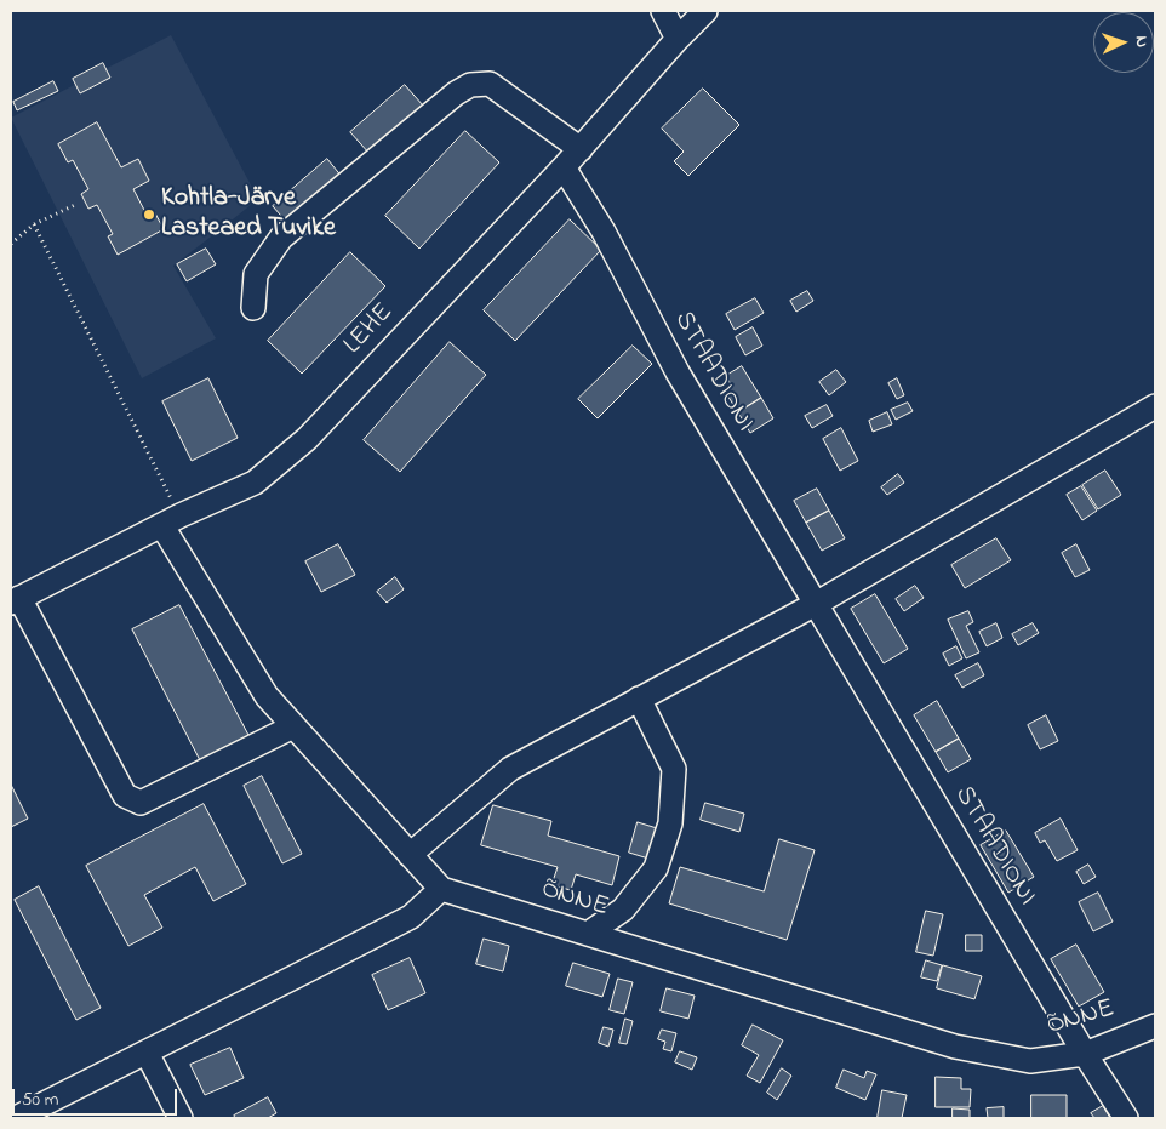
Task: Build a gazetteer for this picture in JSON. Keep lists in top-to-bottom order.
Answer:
{
  "streets": {
    "street": ["LEHE", "STAADIONI", "ÕNNE"]
  },
  "crossings": [
    ["LEHE", "STAADIONI"],
    ["STAADIONI", "ÕNNE"]
  ],
  "places": ["Kohtla-Järve Lasteaed Tuvike"],
  "scale_bar": "50 m",
  "north": "right"
}
